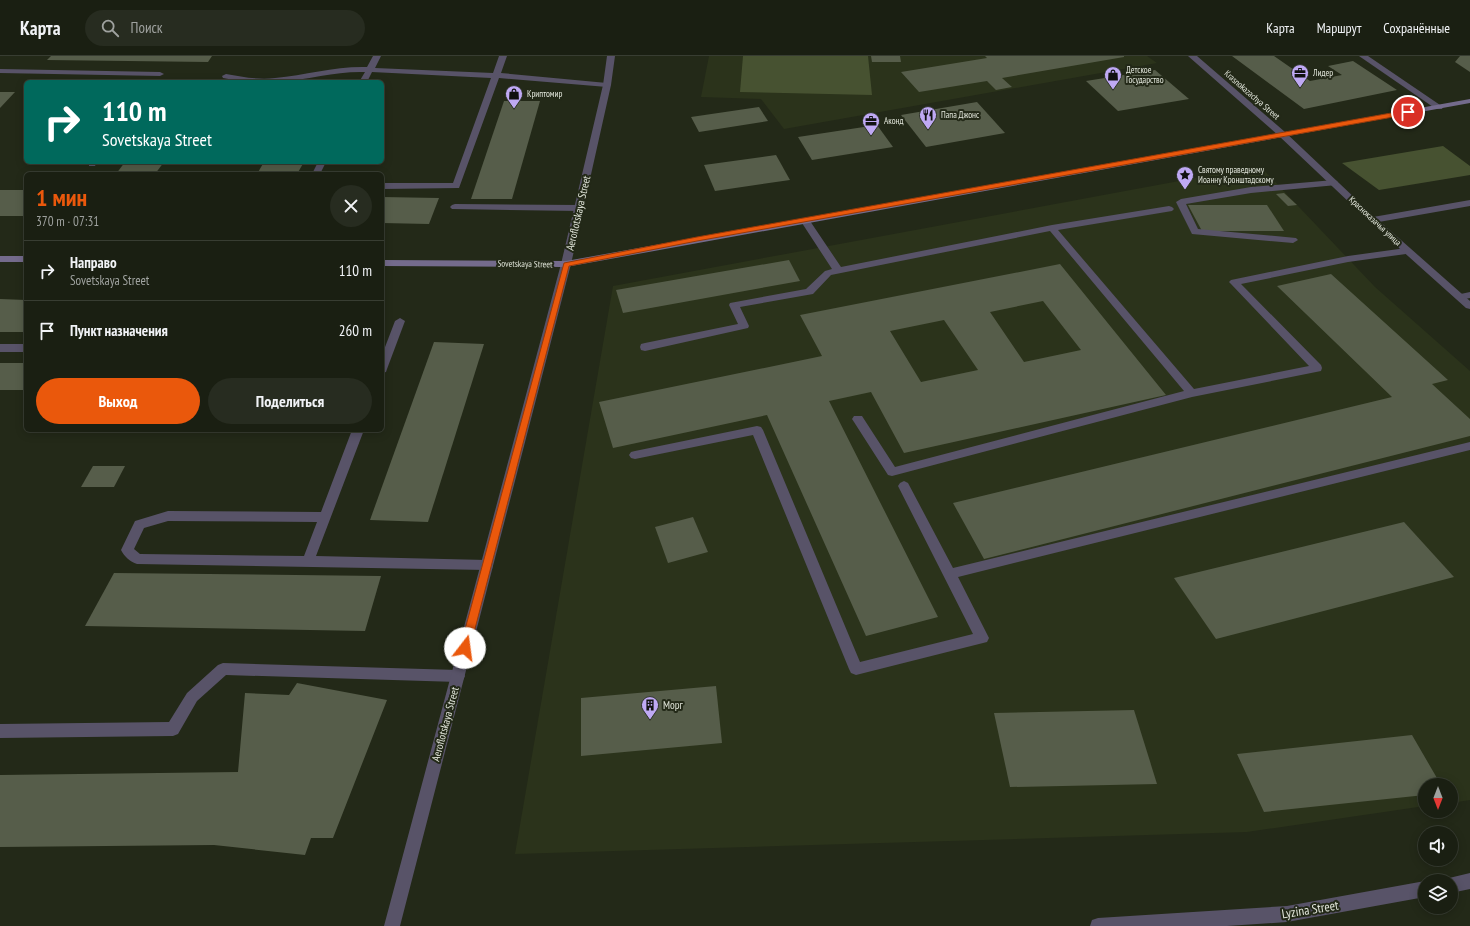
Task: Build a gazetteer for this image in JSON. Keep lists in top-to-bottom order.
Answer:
{
  "streets": {
    "main road": ["Sovetskaya Street"],
    "street": [
      "Krasnokazachya Street",
      "Aeroflotskaya Street",
      "Красноказачья улица",
      "Lyzina Street"
    ]
  },
  "crossings": [
    ["Krasnokazachya Street", "Красноказачья улица"],
    ["Krasnokazachya Street", "Sovetskaya Street"],
    ["Aeroflotskaya Street", "Sovetskaya Street"],
    ["Красноказачья улица", "Sovetskaya Street"]
  ],
  "places": {
    "office": ["Лидер", "Аконд"],
    "shop": ["Детское Государство", "Криптомир"],
    "restaurant": ["Папа Джонс"],
    "place": ["Святому праведному Иоанну Кронштадскому"],
    "building": ["Морг"]
  },
  "north": "bottom",
  "page": {
    "header": "Карта",
    "search": "Поиск",
    "nav": ["Карта", "Маршрут", "Сохранённые"],
    "turn": ["110 m", "Sovetskaya Street"],
    "heading": ["1 мин", "370 m · 07:31"],
    "list": [
      {
        "name": "Направо",
        "note": "Sovetskaya Street",
        "value": "110 m"
      },
      {
        "name": "Пункт назначения",
        "value": "260 m"
      }
    ],
    "buttons": ["Выход", "Поделиться"]
  }
}
